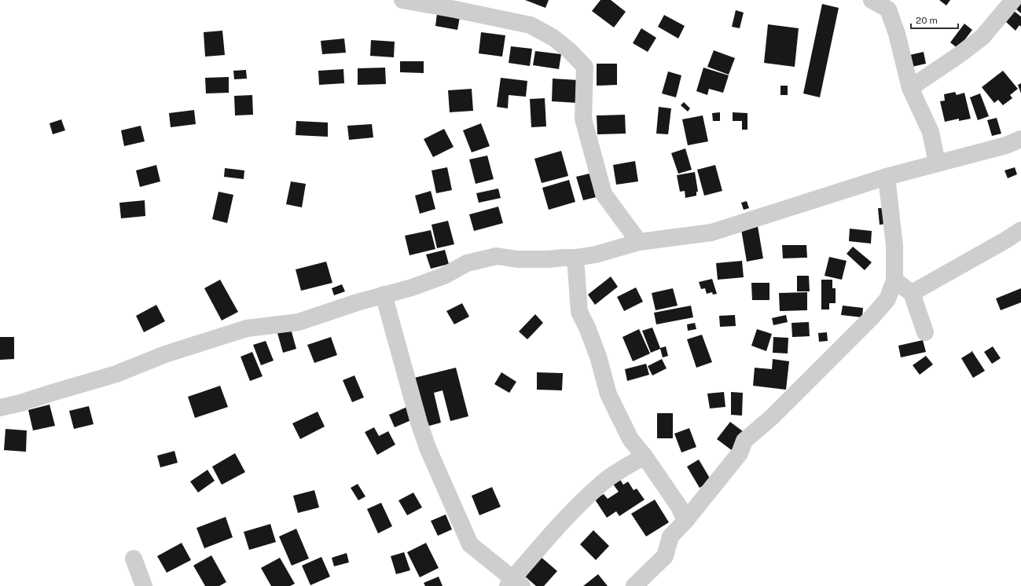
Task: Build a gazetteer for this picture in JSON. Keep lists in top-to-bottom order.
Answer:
{
  "scale_bar": "20 m"
}
